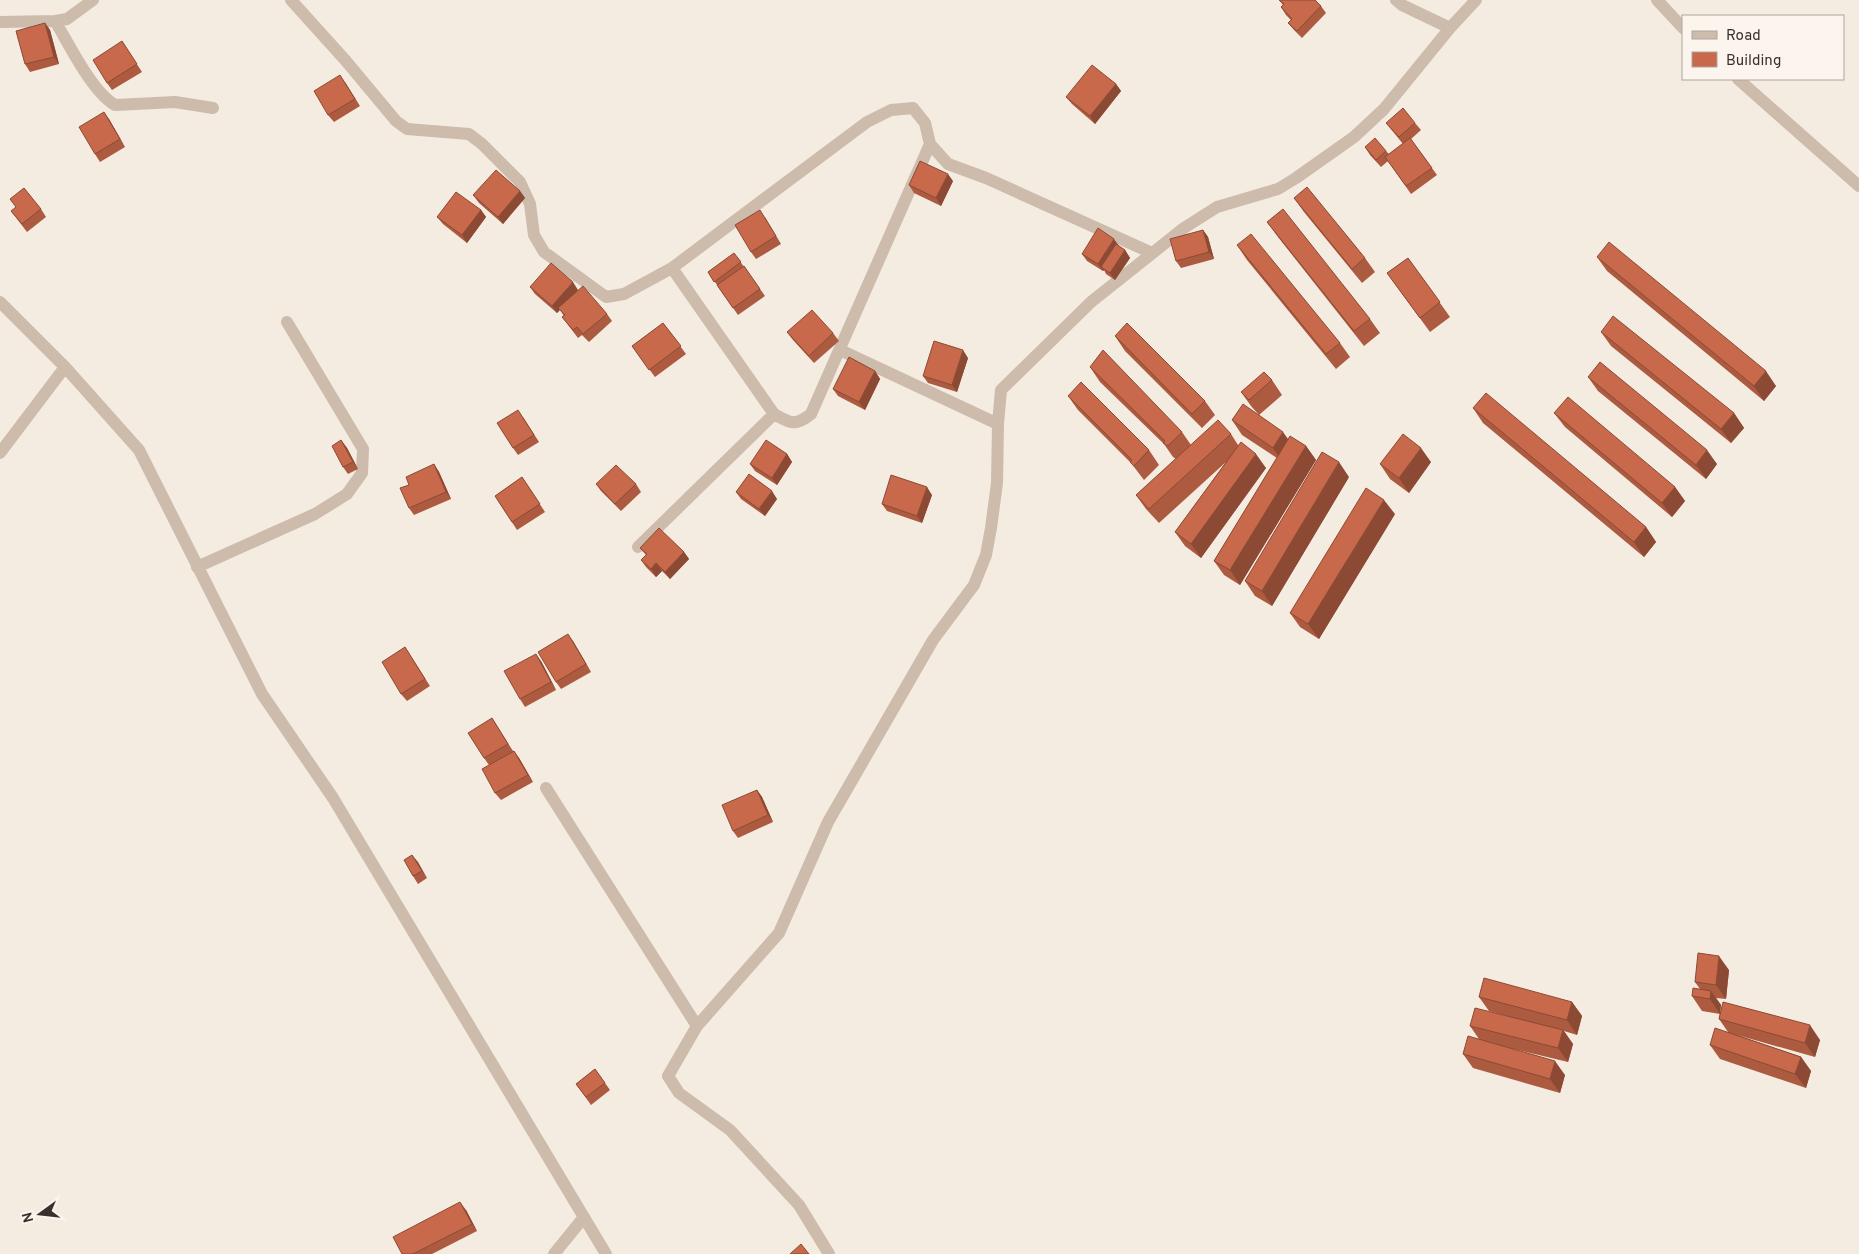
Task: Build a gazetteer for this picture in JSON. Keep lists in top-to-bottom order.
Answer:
{
  "legend": ["Road", "Building"],
  "north": "left"
}
